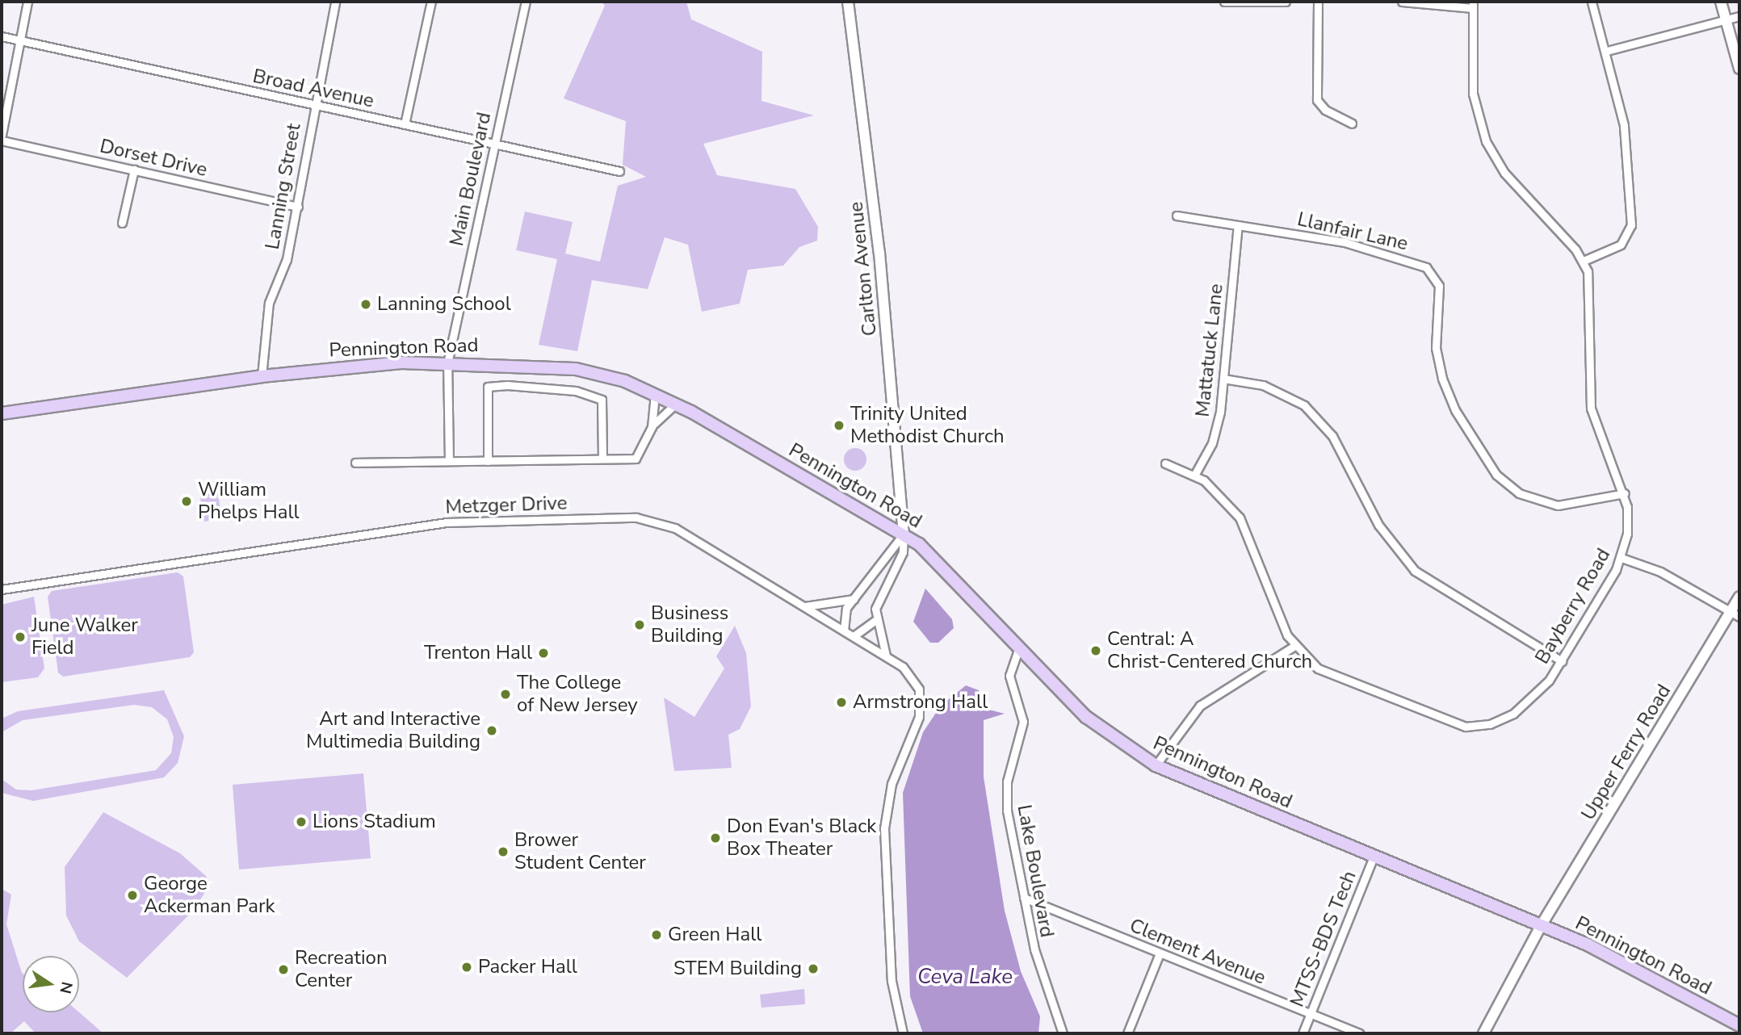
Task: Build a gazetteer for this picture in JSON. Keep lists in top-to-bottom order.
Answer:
{
  "streets": {
    "main road": ["Carlton Avenue", "Pennington Road", "Upper Ferry Road"],
    "street": [
      "Broad Avenue",
      "Dorset Drive",
      "Main Boulevard",
      "Lanning Street",
      "Llanfair Lane",
      "Mattatuck Lane",
      "Metzger Drive",
      "Bayberry Road",
      "Lake Boulevard",
      "MTSS-BDS Tech",
      "Clement Avenue"
    ]
  },
  "crossings": [
    ["Broad Avenue", "Main Boulevard"],
    ["Broad Avenue", "Lanning Street"],
    ["Dorset Drive", "Lanning Street"],
    ["Main Boulevard", "Pennington Road"],
    ["Lanning Street", "Pennington Road"],
    ["Llanfair Lane", "Mattatuck Lane"],
    ["Llanfair Lane", "Bayberry Road"],
    ["Carlton Avenue", "Pennington Road"],
    ["Pennington Road", "Upper Ferry Road"],
    ["Pennington Road", "Lake Boulevard"],
    ["Pennington Road", "MTSS-BDS Tech"],
    ["Mattatuck Lane", "Bayberry Road"],
    ["Lake Boulevard", "Clement Avenue"],
    ["MTSS-BDS Tech", "Clement Avenue"]
  ],
  "water": ["Ceva Lake"],
  "places": [
    "Lanning School",
    "Trinity United Methodist Church",
    "William Phelps Hall",
    "Business Building",
    "June Walker Field",
    "Central: A Christ-Centered Church",
    "Trenton Hall",
    "The College of New Jersey",
    "Armstrong Hall",
    "Art and Interactive Multimedia Building",
    "Lions Stadium",
    "Don Evan's Black Box Theater",
    "Brower Student Center",
    "George Ackerman Park",
    "Green Hall",
    "Packer Hall",
    "STEM Building",
    "Recreation Center"
  ],
  "north": "right"
}
